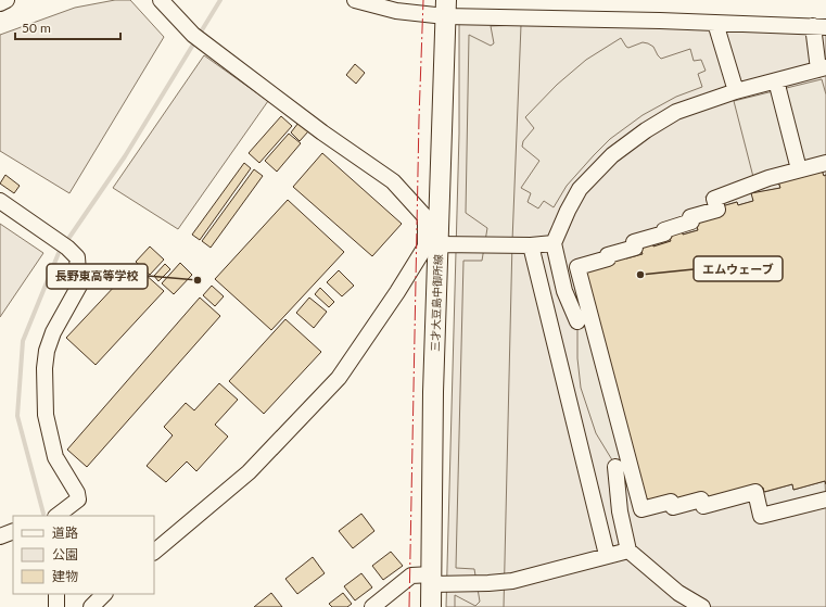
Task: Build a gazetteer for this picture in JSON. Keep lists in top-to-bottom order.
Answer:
{
  "streets": {
    "main road": ["三才大豆島中御所線"]
  },
  "places": ["エムウェーブ", "長野東高等学校"],
  "legend": ["道路", "公園", "建物"],
  "scale_bar": "50 m"
}
